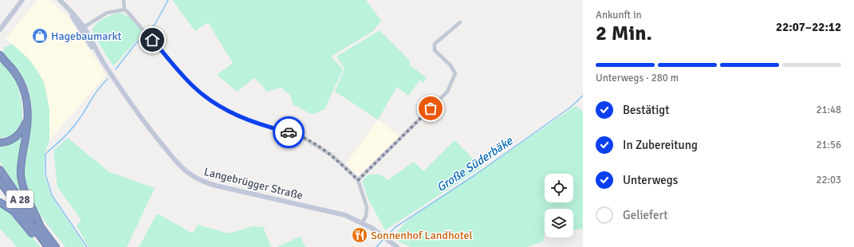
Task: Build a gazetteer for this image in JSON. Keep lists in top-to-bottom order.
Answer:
{
  "streets": {
    "highway": ["A 28"],
    "street": ["Langebrügger Straße"]
  },
  "water": ["Große Süderbäke"],
  "places": {
    "shop": ["Hagebaumarkt"],
    "restaurant": ["Sonnenhof Landhotel"]
  },
  "page": {
    "heading": ["2 Min.", "Ankunft in", "22:07–22:12"],
    "bar": "Unterwegs · 280 m",
    "list": [
      ["Bestätigt", "21:48"],
      ["In Zubereitung", "21:56"],
      ["Unterwegs", "22:03"],
      "Geliefert"
    ]
  }
}
